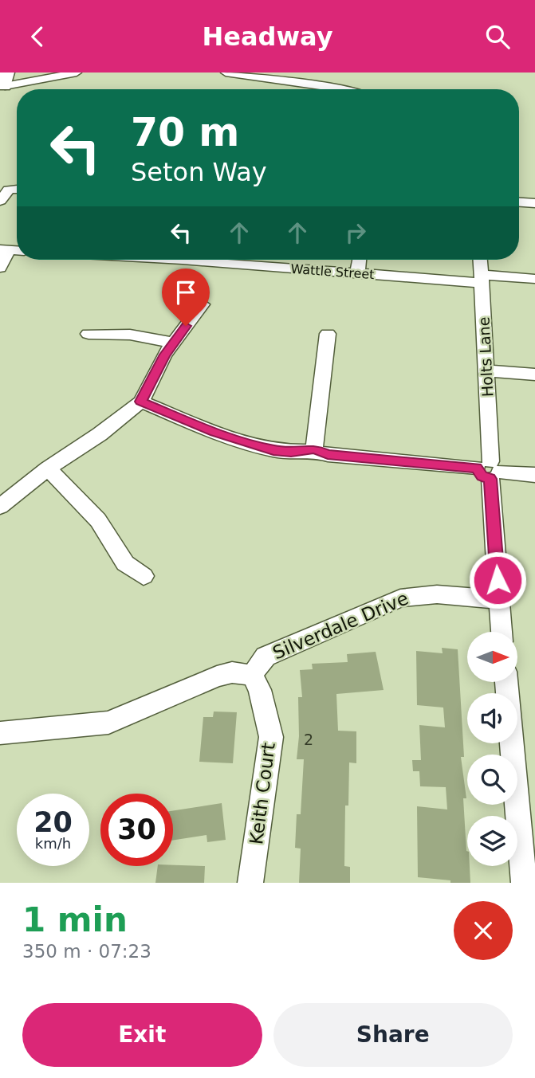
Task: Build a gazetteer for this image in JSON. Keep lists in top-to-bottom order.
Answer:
{
  "streets": {
    "street": [
      "Wattle Street",
      "Holts Lane",
      "Silverdale Drive",
      "Keith Court"
    ]
  },
  "crossings": [
    ["Wattle Street", "Holts Lane"],
    ["Holts Lane", "Silverdale Drive"],
    ["Silverdale Drive", "Keith Court"]
  ],
  "house_numbers": ["2"],
  "north": "right",
  "page": {
    "header": "Headway",
    "turn": ["70 m", "Seton Way"],
    "speed": "20 km/h",
    "limit": "30",
    "heading": ["1 min", "350 m · 07:23"],
    "buttons": ["Exit", "Share"]
  }
}
